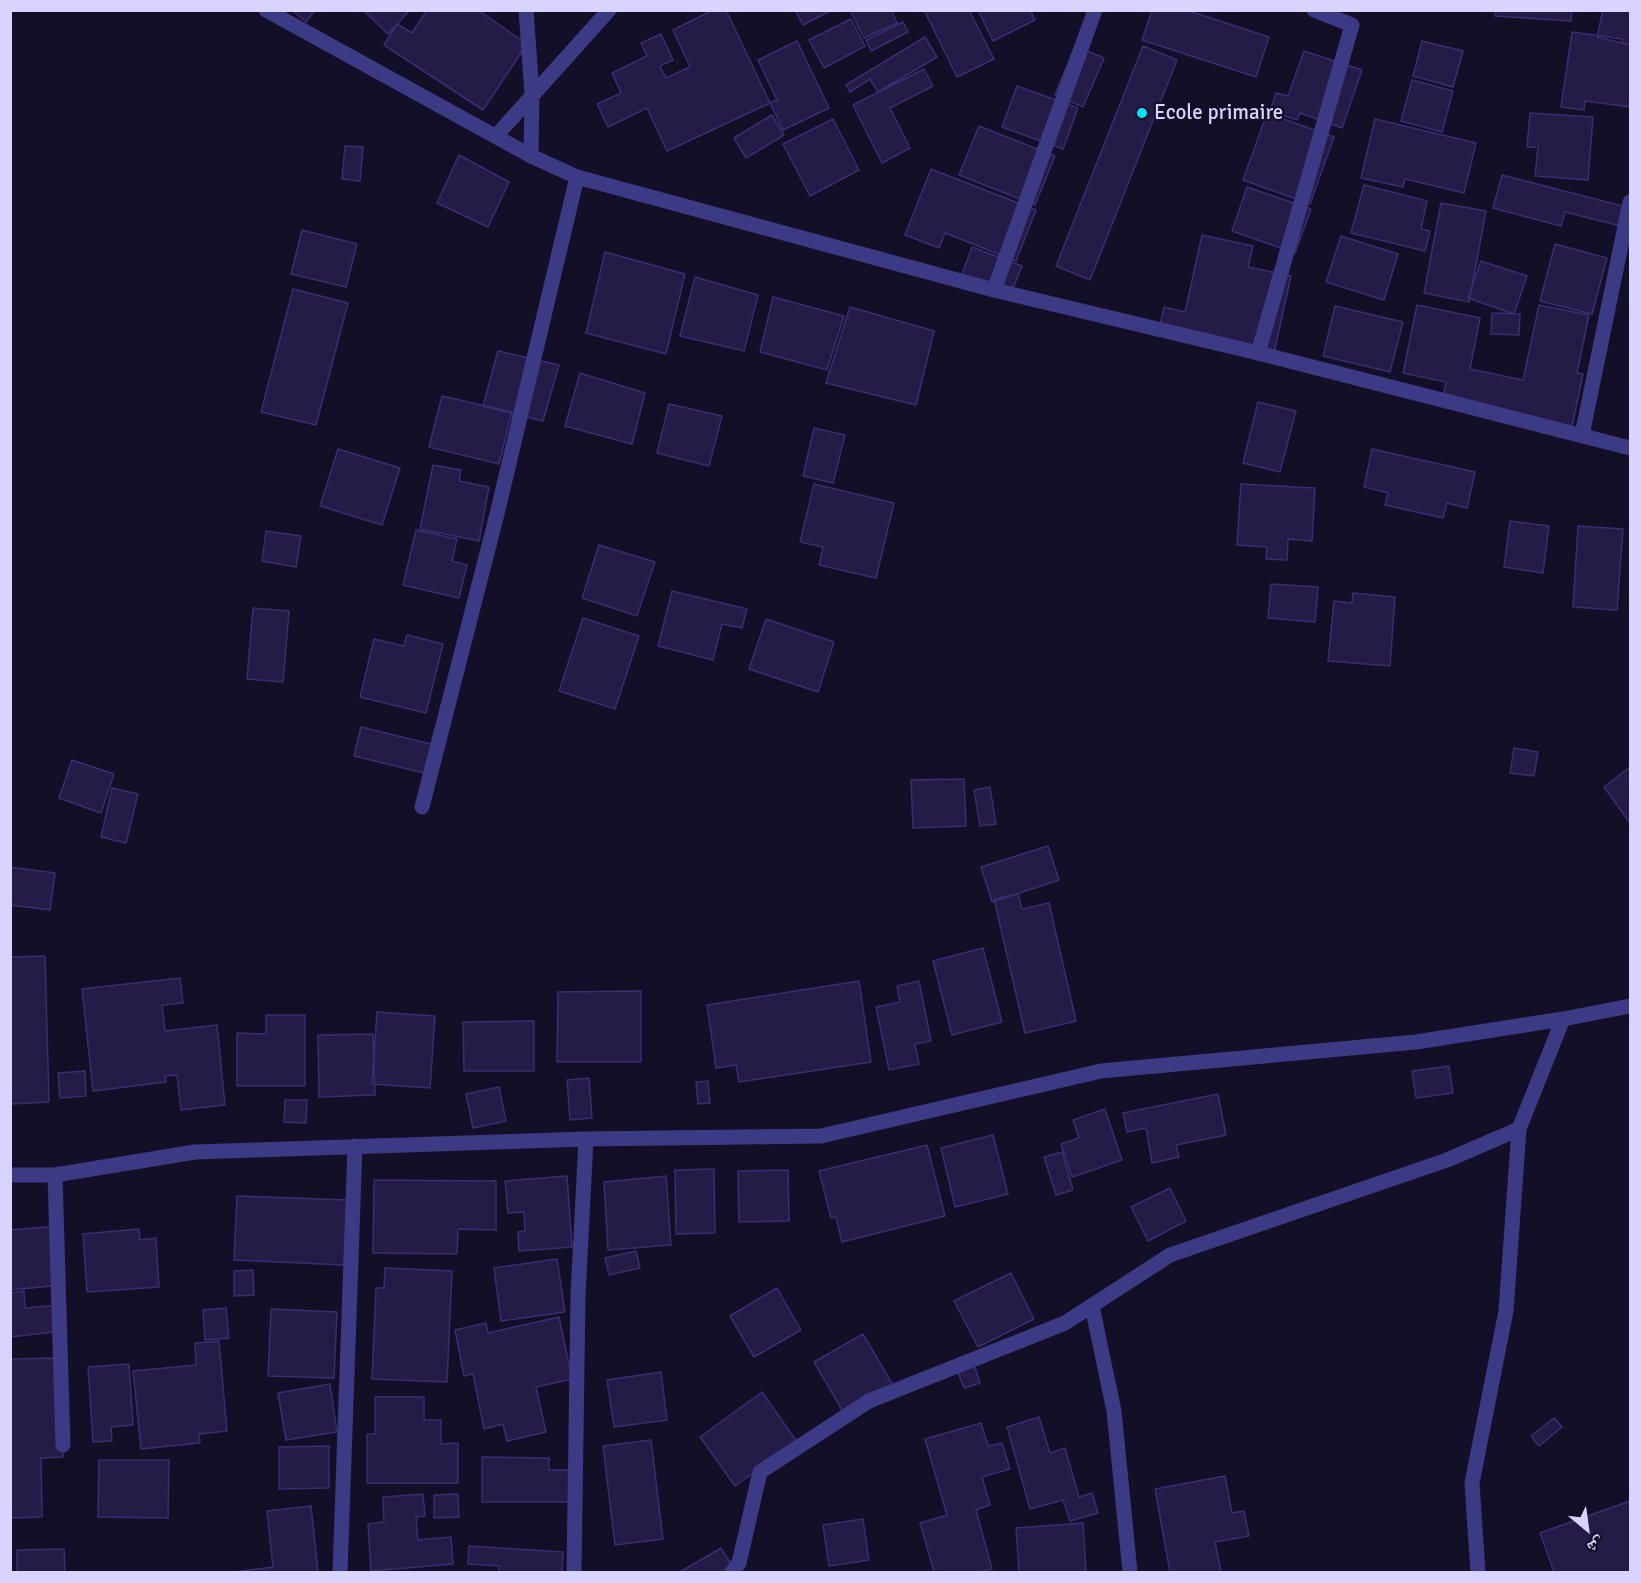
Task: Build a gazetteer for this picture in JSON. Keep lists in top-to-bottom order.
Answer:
{
  "places": ["Ecole primaire"],
  "north": "bottom right"
}
